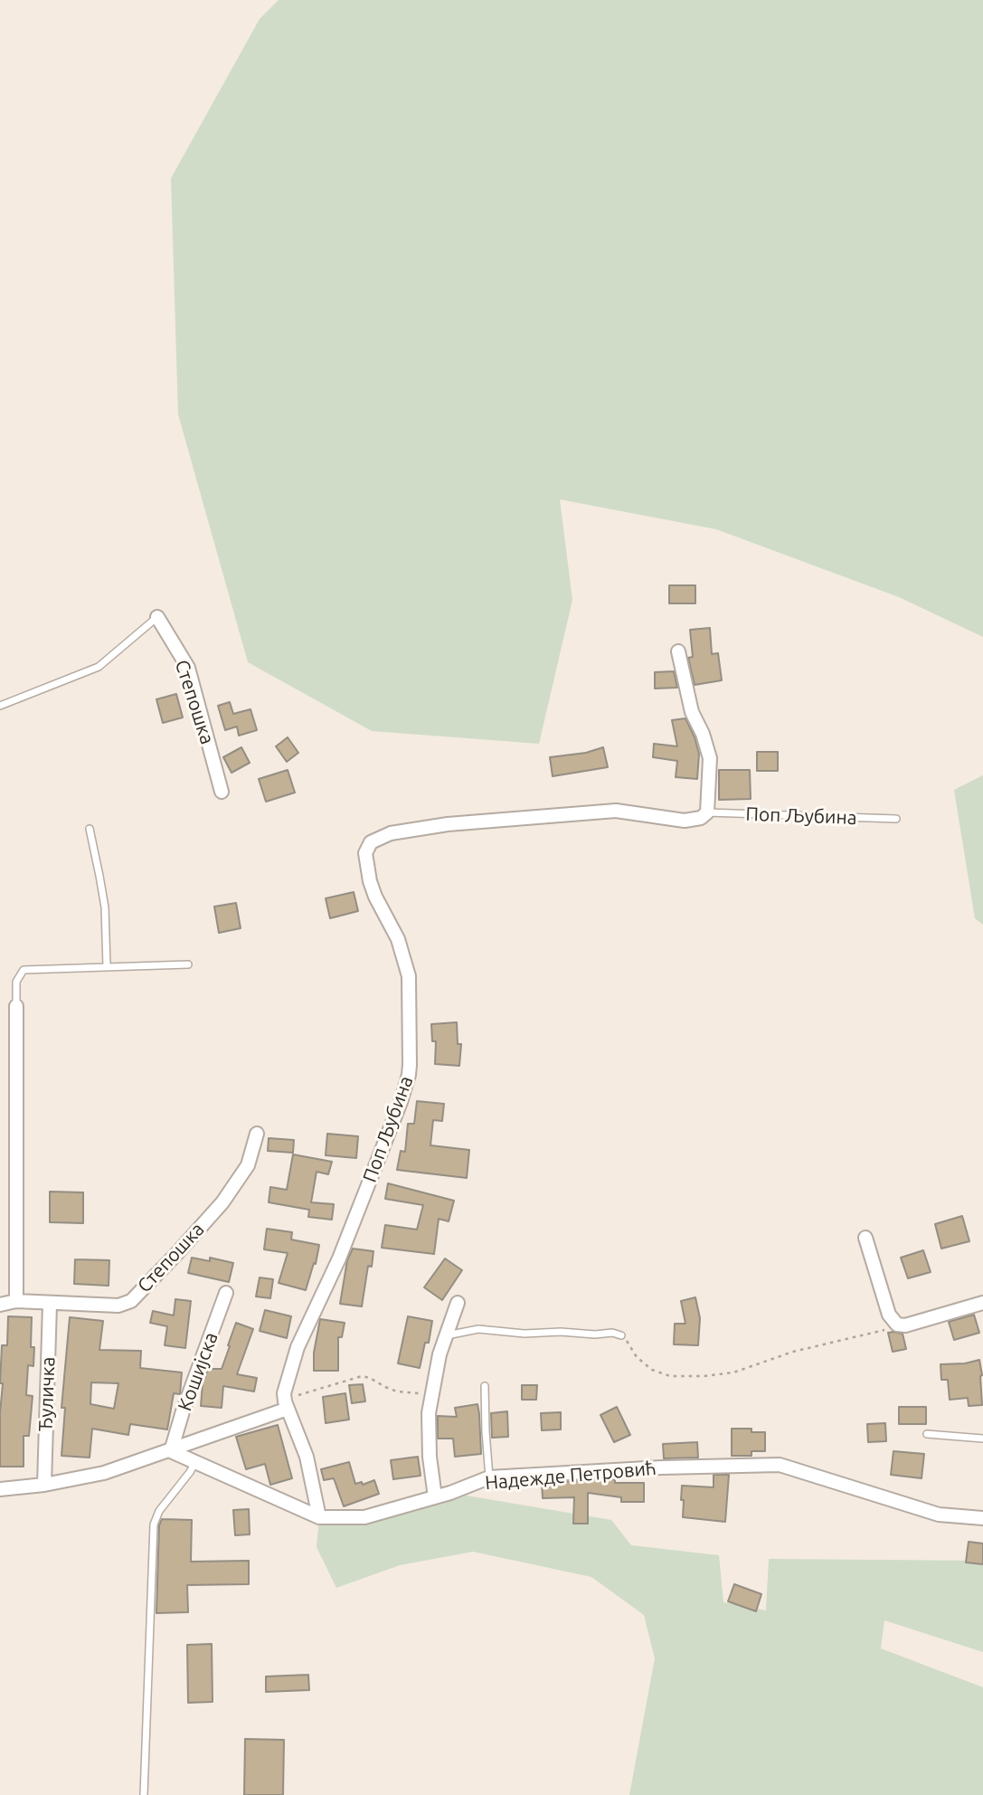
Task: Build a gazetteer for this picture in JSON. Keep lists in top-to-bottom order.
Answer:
{
  "streets": {
    "street": [
      "Степошка",
      "Поп Љубина",
      "Кошијска",
      "Ђуличка",
      "Надежде Петровић"
    ]
  },
  "crossings": [
    ["Степошка", "Ђуличка"],
    ["Кошијска", "Надежде Петровић"]
  ]
}
